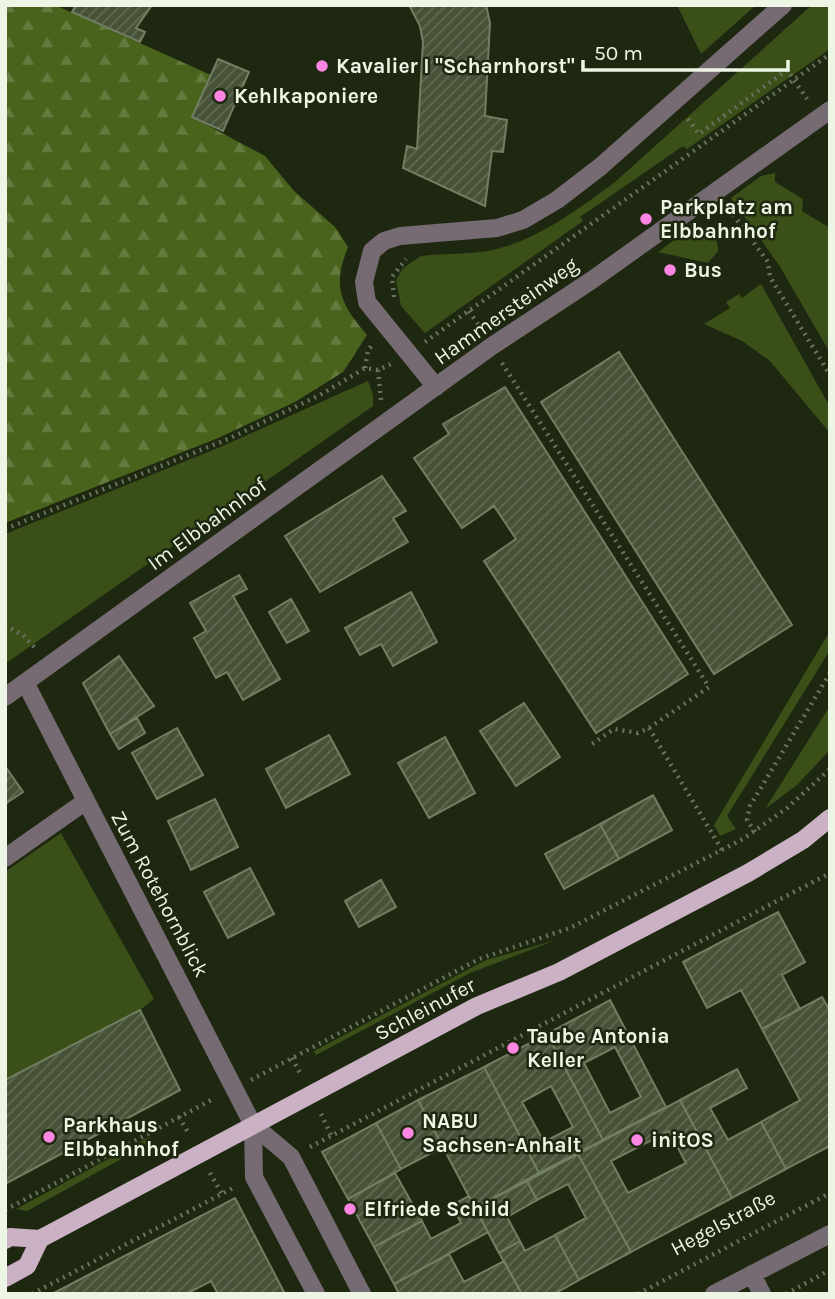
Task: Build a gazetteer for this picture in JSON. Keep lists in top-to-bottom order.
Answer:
{
  "streets": {
    "main road": ["Schleinufer"],
    "street": ["Hammersteinweg", "Im Elbbahnhof", "Zum Rotehornblick"],
    "path": ["Hegelstraße"]
  },
  "crossings": [
    ["Hammersteinweg", "Im Elbbahnhof"],
    ["Im Elbbahnhof", "Zum Rotehornblick"],
    ["Zum Rotehornblick", "Schleinufer"]
  ],
  "places": [
    "Kavalier I \"Scharnhorst\"",
    "Kehlkaponiere",
    "Parkplatz am Elbbahnhof",
    "Bus",
    "Taube Antonia Keller",
    "NABU Sachsen-Anhalt",
    "Parkhaus Elbbahnhof",
    "initOS",
    "Elfriede Schild"
  ],
  "scale_bar": "50 m"
}
